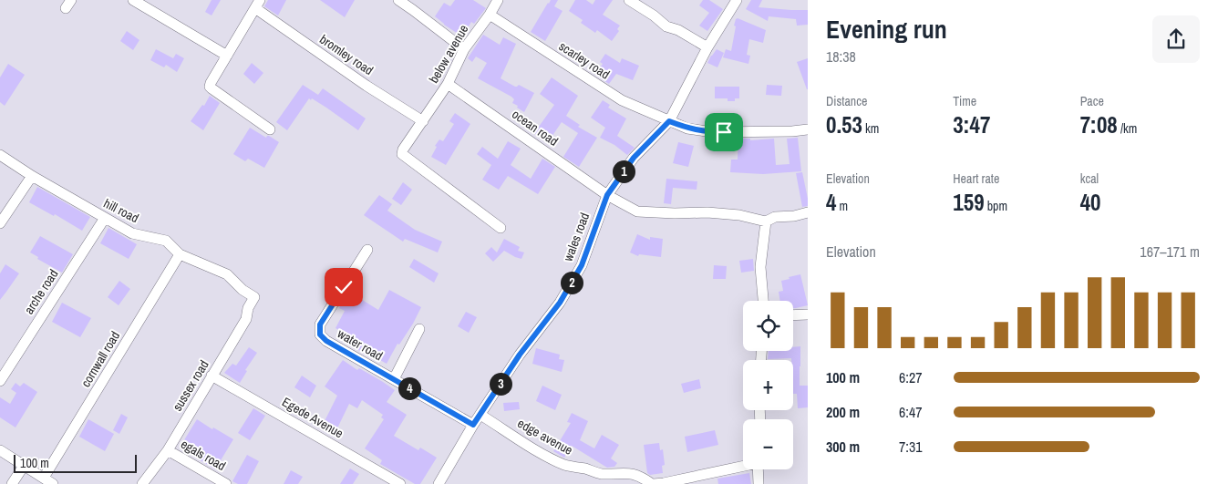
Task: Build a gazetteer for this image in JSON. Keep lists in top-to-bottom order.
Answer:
{
  "streets": {
    "street": [
      "below avenue",
      "bromley road",
      "scarley road",
      "ocean road",
      "hill road",
      "wales road",
      "arche road",
      "water road",
      "cornwall road",
      "sussex road",
      "Egede Avenue",
      "edge avenue",
      "egals road"
    ]
  },
  "crossings": [
    ["below avenue", "bromley road"],
    ["below avenue", "scarley road"],
    ["below avenue", "ocean road"],
    ["scarley road", "wales road"],
    ["ocean road", "wales road"],
    ["hill road", "arche road"],
    ["hill road", "cornwall road"],
    ["hill road", "sussex road"],
    ["wales road", "water road"],
    ["wales road", "edge avenue"],
    ["sussex road", "Egede Avenue"],
    ["sussex road", "egals road"]
  ],
  "scale_bar": "100 m",
  "page": {
    "heading": ["Evening run", "18:38"],
    "stats": [
      ["Distance", "0.53 km"],
      ["Time", "3:47"],
      ["Pace", "7:08 /km"],
      ["Elevation", "4 m"],
      ["Heart rate", "159 bpm"],
      ["kcal", "40"]
    ],
    "pins": [
      "1",
      "2",
      "3",
      "4"
    ],
    "chart": ["Elevation", "167–171 m"],
    "map_buttons": ["+", "−"],
    "list": [
      {
        "name": "100 m",
        "note": "6:27"
      },
      {
        "name": "200 m",
        "note": "6:47"
      },
      {
        "name": "300 m",
        "note": "7:31"
      }
    ],
    "scale": "100 m"
  }
}
